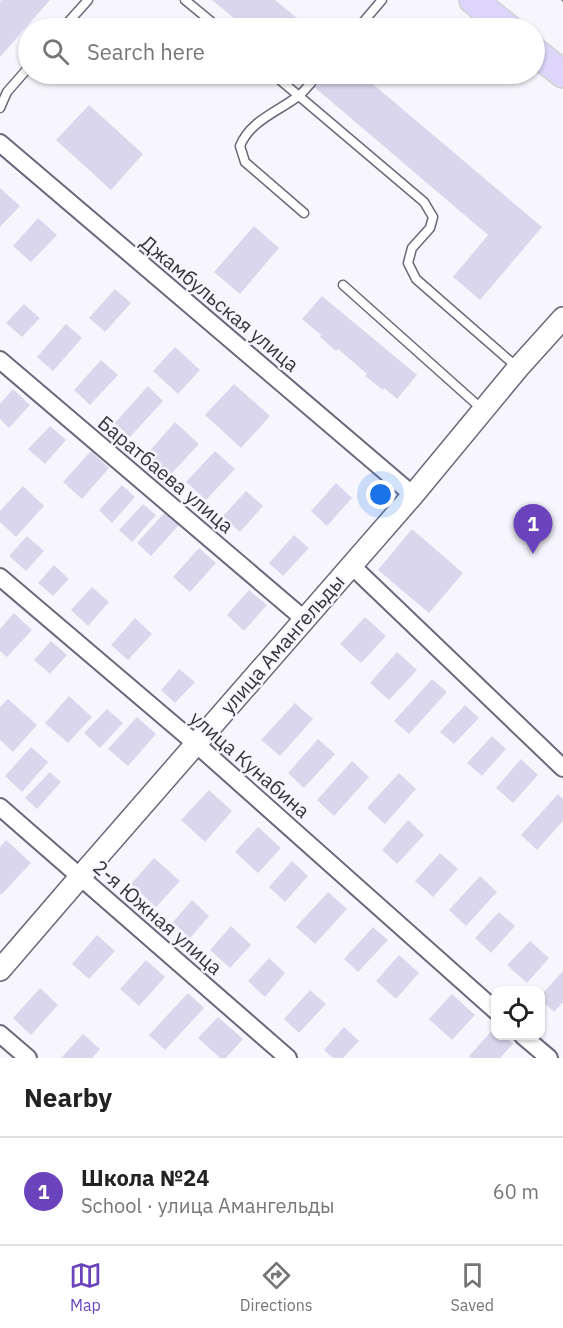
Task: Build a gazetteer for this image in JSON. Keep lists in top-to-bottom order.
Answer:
{
  "streets": {
    "street": [
      "Джамбульская улица",
      "Баратбаева улица",
      "улица Амангельды",
      "улица Кунабина",
      "2-я Южная улица"
    ]
  },
  "crossings": [
    ["Джамбульская улица", "улица Амангельды"],
    ["Баратбаева улица", "улица Амангельды"],
    ["улица Амангельды", "улица Кунабина"],
    ["улица Амангельды", "2-я Южная улица"]
  ],
  "page": {
    "search": "Search here",
    "pins": "1",
    "heading": "Nearby",
    "list": [
      {
        "mark": "1",
        "name": "Школа №24",
        "note": "School · улица Амангельды",
        "value": "60 m"
      }
    ],
    "nav": ["Map", "Directions", "Saved"]
  }
}
